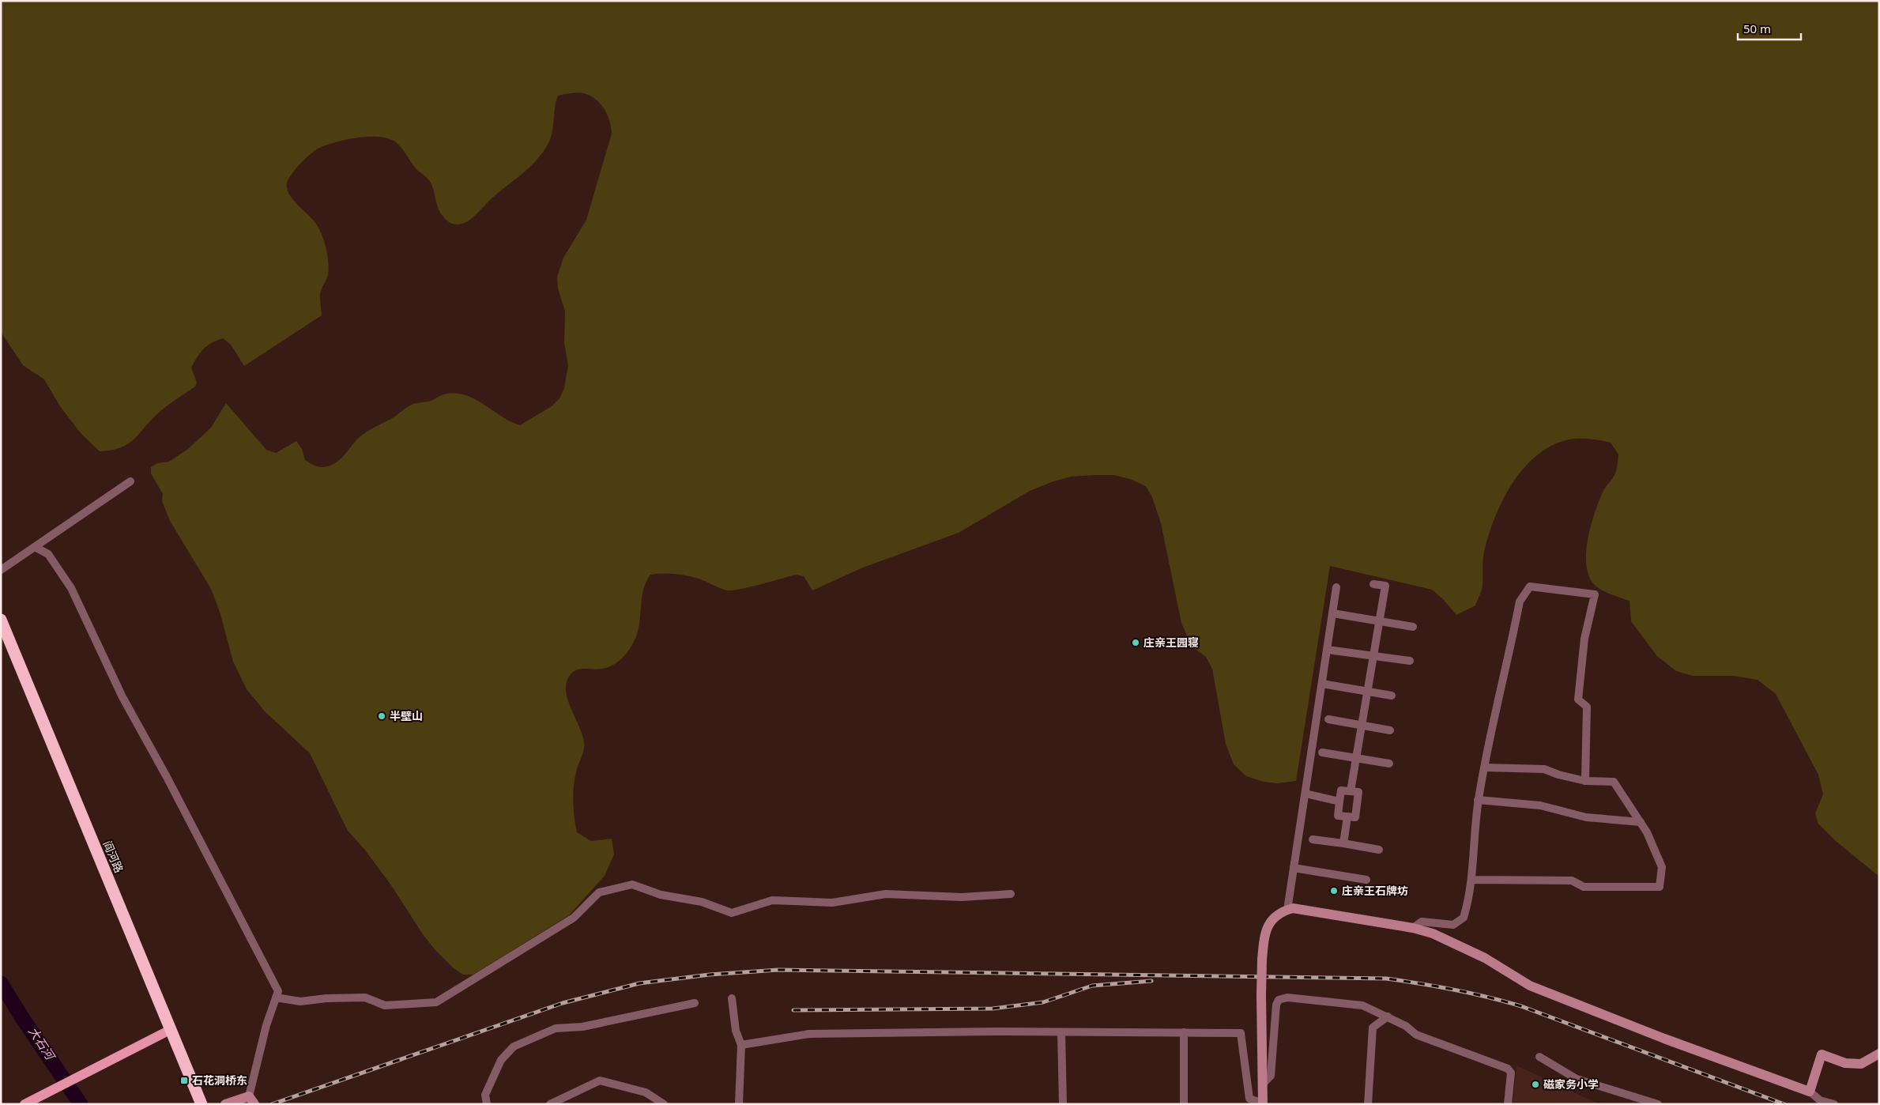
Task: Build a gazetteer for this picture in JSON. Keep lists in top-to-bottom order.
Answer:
{
  "streets": {
    "highway": ["阎河路"]
  },
  "water": ["大石河"],
  "places": {
    "other": [
      "庄亲王园寝",
      "半壁山",
      "庄亲王石牌坊",
      "磁家务小学"
    ],
    "transit": ["石花洞桥东"]
  },
  "scale_bar": "50 m"
}
